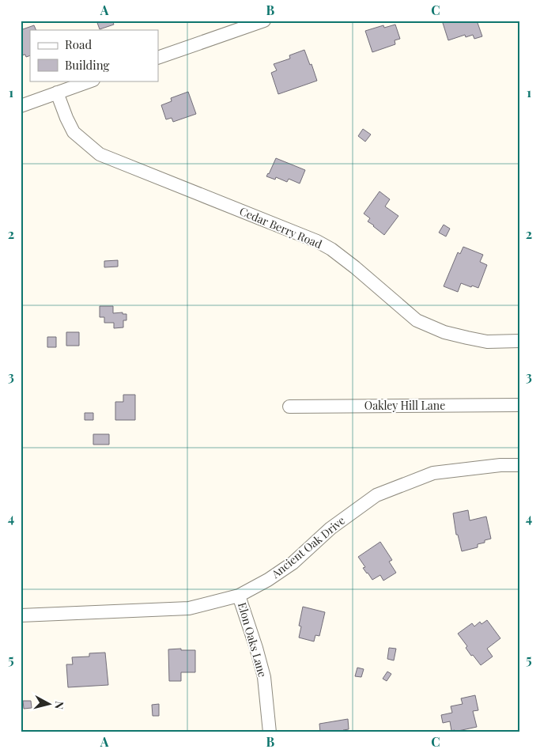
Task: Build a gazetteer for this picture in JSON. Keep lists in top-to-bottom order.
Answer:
{
  "streets": {
    "street": [
      "Cedar Berry Road",
      "Oakley Hill Lane",
      "Ancient Oak Drive",
      "Elon Oaks Lane"
    ]
  },
  "crossings": [
    ["Ancient Oak Drive", "Elon Oaks Lane"]
  ],
  "legend": ["Road", "Building"],
  "north": "right",
  "grid": {
    "columns": ["A", "B", "C"],
    "rows": [
      "1",
      "2",
      "3",
      "4",
      "5"
    ]
  }
}
